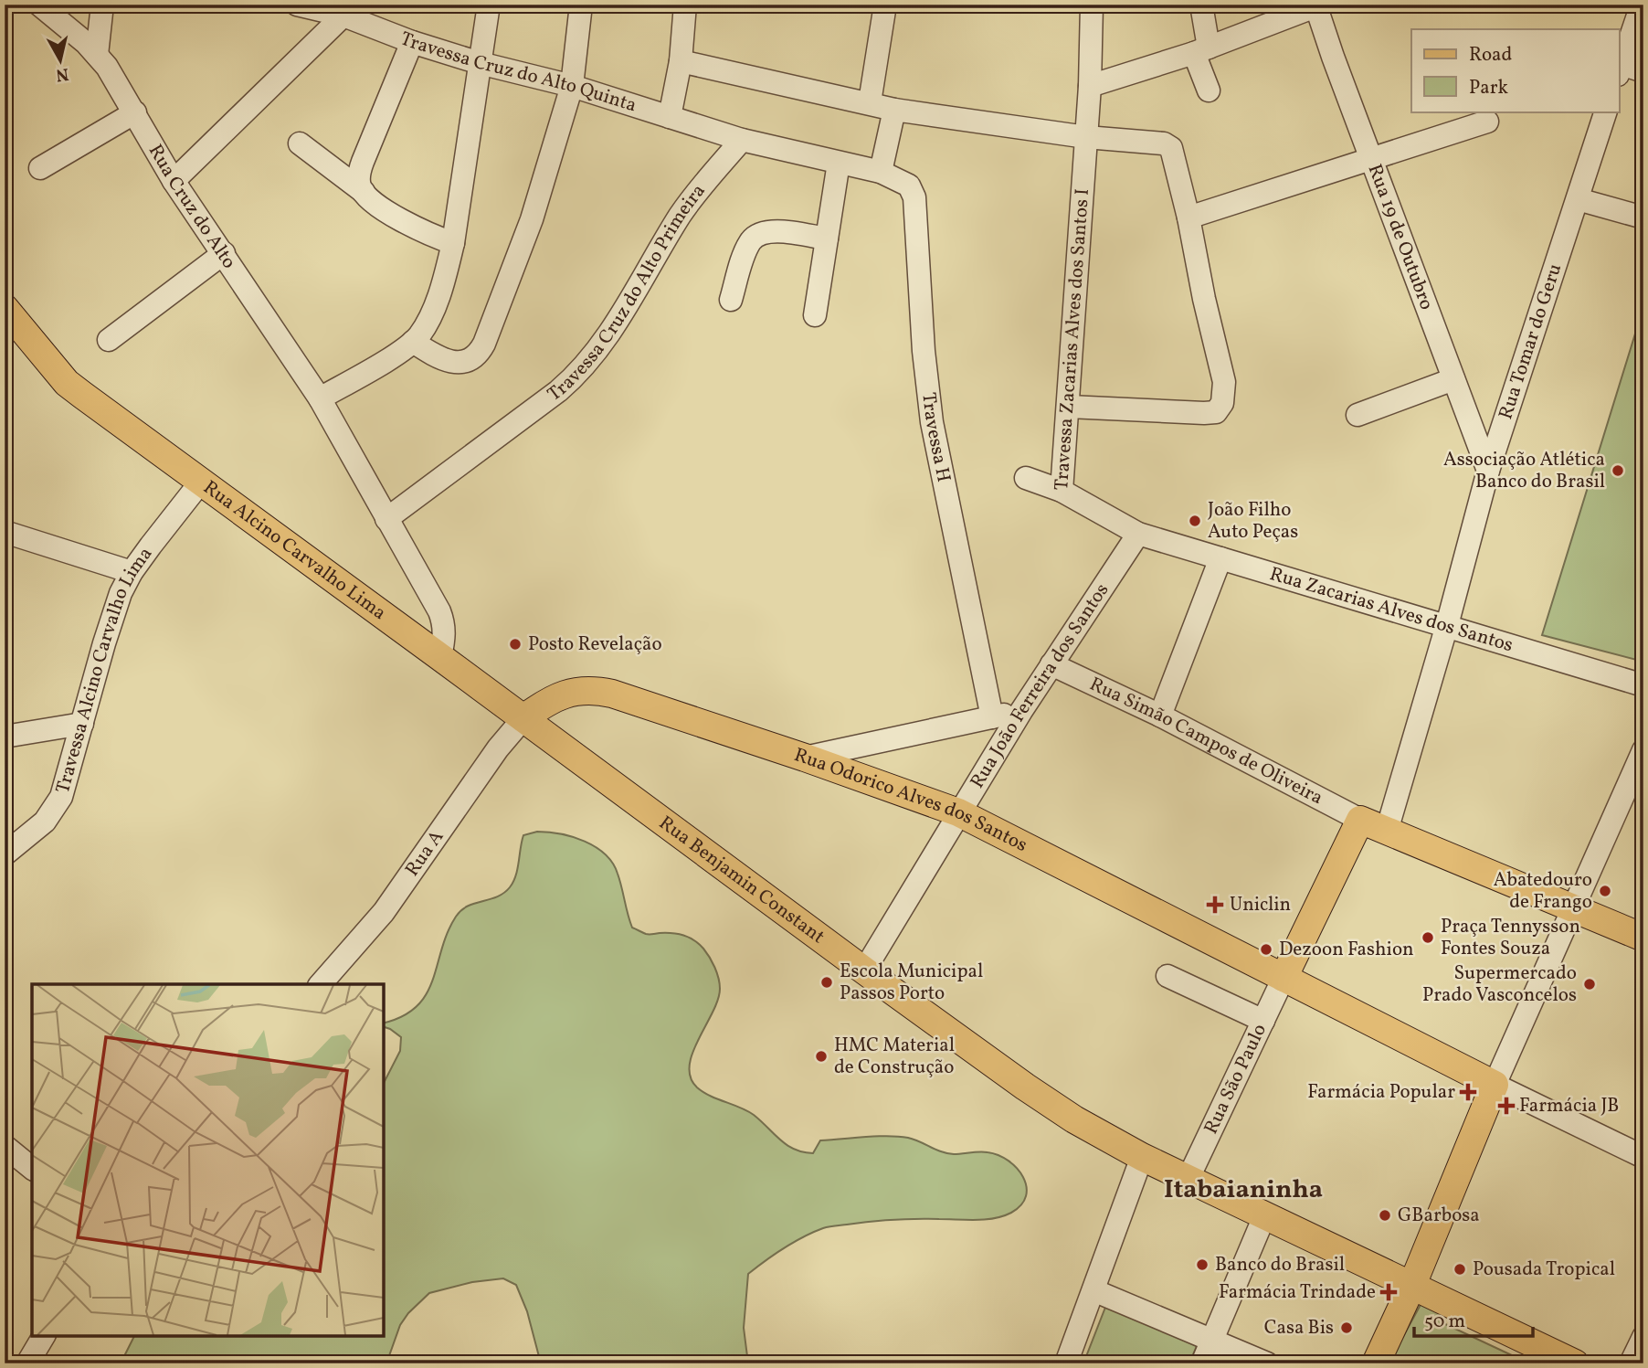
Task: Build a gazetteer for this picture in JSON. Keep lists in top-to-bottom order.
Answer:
{
  "streets": {
    "main road": ["Rua Alcino Carvalho Lima", "Rua Odorico Alves dos Santos", "Rua Benjamin Constant"],
    "street": [
      "Travessa Cruz do Alto Quinta",
      "Rua Cruz do Alto",
      "Rua 19 de Outubro",
      "Travessa Cruz do Alto Primeira",
      "Travessa Zacarias Alves dos Santos I",
      "Rua Tomar do Geru",
      "Travessa H",
      "Rua Zacarias Alves dos Santos",
      "Travessa Alcino Carvalho Lima",
      "Rua João Ferreira dos Santos",
      "Rua Simão Campos de Oliveira",
      "Rua A",
      "Rua São Paulo"
    ]
  },
  "crossings": [
    ["Travessa Cruz do Alto Quinta", "Travessa Cruz do Alto Primeira"],
    ["Rua Cruz do Alto", "Travessa Cruz do Alto Primeira"],
    ["Rua Cruz do Alto", "Rua Alcino Carvalho Lima"],
    ["Rua 19 de Outubro", "Rua Tomar do Geru"],
    ["Travessa Zacarias Alves dos Santos I", "Rua Zacarias Alves dos Santos"],
    ["Travessa Zacarias Alves dos Santos I", "Rua João Ferreira dos Santos"],
    ["Rua Tomar do Geru", "Rua Zacarias Alves dos Santos"],
    ["Rua Alcino Carvalho Lima", "Travessa Alcino Carvalho Lima"],
    ["Rua Alcino Carvalho Lima", "Rua Odorico Alves dos Santos"],
    ["Rua Alcino Carvalho Lima", "Rua A"],
    ["Rua Alcino Carvalho Lima", "Rua Benjamin Constant"],
    ["Rua Zacarias Alves dos Santos", "Rua João Ferreira dos Santos"],
    ["Rua João Ferreira dos Santos", "Rua Simão Campos de Oliveira"],
    ["Rua João Ferreira dos Santos", "Rua Odorico Alves dos Santos"],
    ["Rua João Ferreira dos Santos", "Rua Benjamin Constant"],
    ["Rua Odorico Alves dos Santos", "Rua A"],
    ["Rua Odorico Alves dos Santos", "Rua Benjamin Constant"],
    ["Rua Odorico Alves dos Santos", "Rua São Paulo"],
    ["Rua A", "Rua Benjamin Constant"],
    ["Rua Benjamin Constant", "Rua São Paulo"]
  ],
  "districts": ["Itabaianinha"],
  "places": {
    "other": [
      "Associação Atlética Banco do Brasil",
      "João Filho Auto Peças",
      "Posto Revelação",
      "Abatedouro de Frango",
      "Praça Tennysson Fontes Souza",
      "Dezoon Fashion",
      "Escola Municipal Passos Porto",
      "Supermercado Prado Vasconcelos",
      "HMC Material de Construção",
      "GBarbosa",
      "Banco do Brasil",
      "Pousada Tropical",
      "Casa Bis"
    ],
    "health": [
      "Uniclin",
      "Farmácia Popular",
      "Farmácia JB",
      "Farmácia Trindade"
    ]
  },
  "legend": ["Road", "Park"],
  "scale_bar": "50 m",
  "north": "bottom"
}
